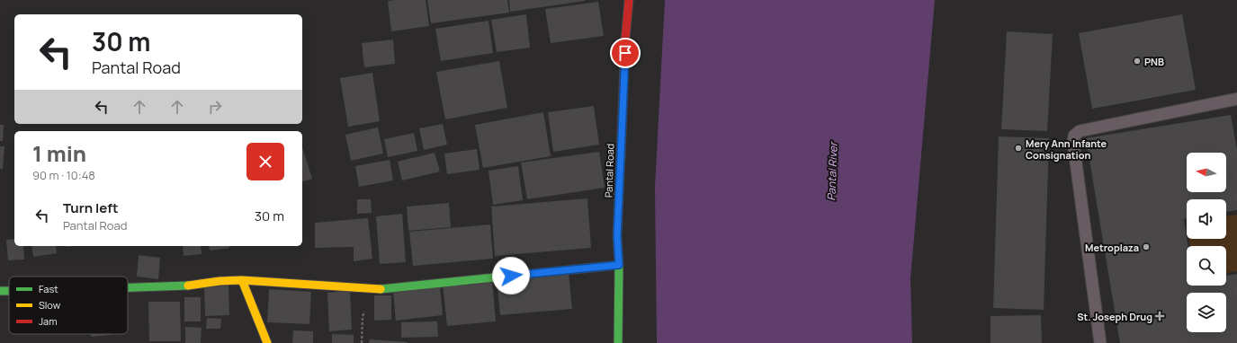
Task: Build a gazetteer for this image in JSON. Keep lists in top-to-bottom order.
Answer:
{
  "streets": {
    "street": ["Pantal Road"]
  },
  "water": ["Pantal River"],
  "places": {
    "other": ["PNB", "Mery Ann Infante Consignation", "Metroplaza"],
    "health": ["St. Joseph Drug"]
  },
  "legend": ["Fast", "Slow", "Jam"],
  "north": "left",
  "page": {
    "turn": ["30 m", "Pantal Road"],
    "heading": ["1 min", "90 m · 10:48"],
    "list": [
      {
        "name": "Turn left",
        "note": "Pantal Road",
        "value": "30 m"
      }
    ]
  }
}
